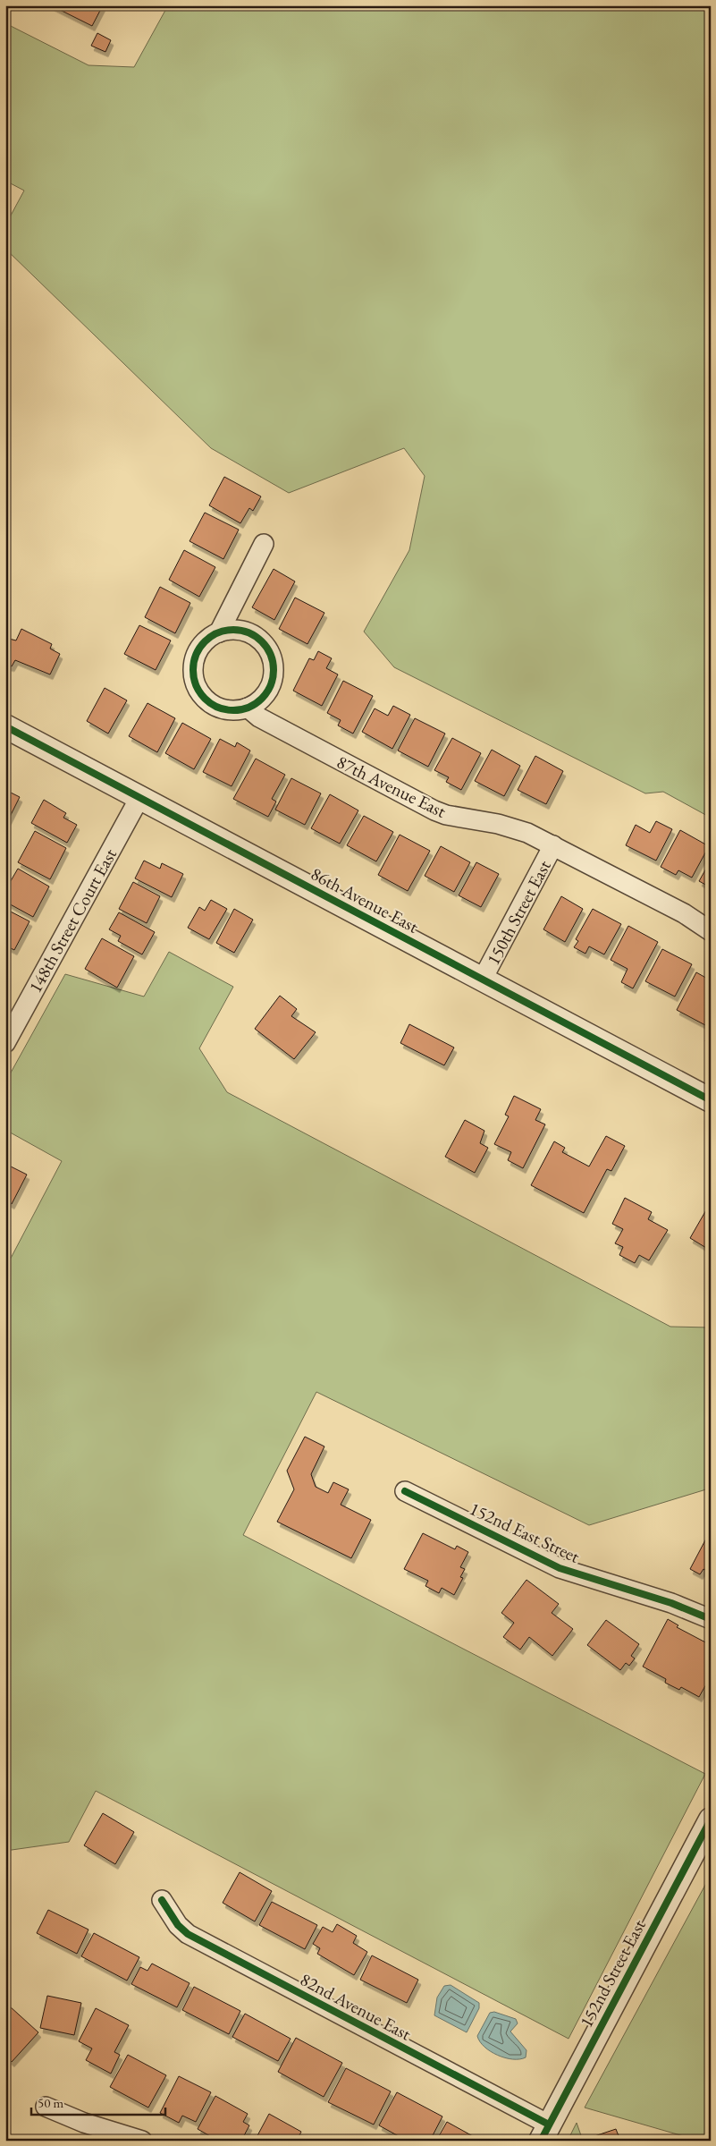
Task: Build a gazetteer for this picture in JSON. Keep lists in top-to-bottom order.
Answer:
{
  "streets": {
    "street": [
      "87th Avenue East",
      "86th Avenue East",
      "150th Street East",
      "148th Street Court East",
      "152nd East Street",
      "152nd Street East",
      "82nd Avenue East"
    ]
  },
  "crossings": [
    ["87th Avenue East", "150th Street East"],
    ["86th Avenue East", "150th Street East"],
    ["86th Avenue East", "148th Street Court East"],
    ["152nd Street East", "82nd Avenue East"]
  ],
  "scale_bar": "50 m"
}
